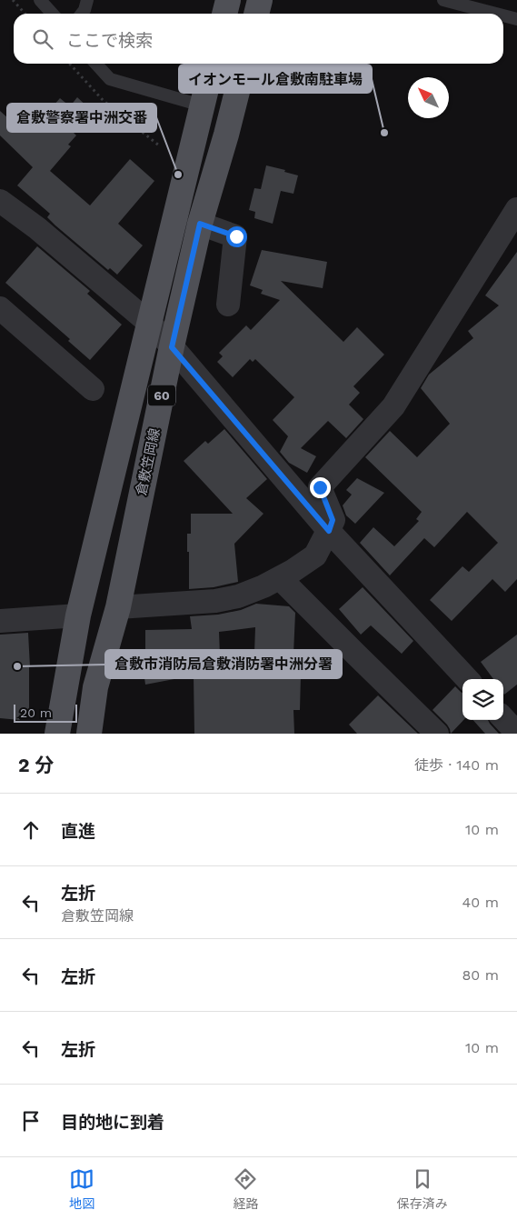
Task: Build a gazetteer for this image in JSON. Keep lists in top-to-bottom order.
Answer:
{
  "streets": {
    "main road": ["60", "倉敷笠岡線"]
  },
  "places": ["イオンモール倉敷南駐車場", "倉敷警察署中洲交番", "倉敷市消防局倉敷消防署中洲分署"],
  "scale_bar": "20 m",
  "north": "top left",
  "page": {
    "search": "ここで検索",
    "scale": "20 m",
    "heading": ["2 分", "徒歩 · 140 m"],
    "list": [
      ["直進", "10 m"],
      ["左折", "倉敷笠岡線", "40 m"],
      ["左折", "80 m"],
      ["左折", "10 m"],
      "目的地に到着"
    ],
    "nav": ["地図", "経路", "保存済み"]
  }
}
